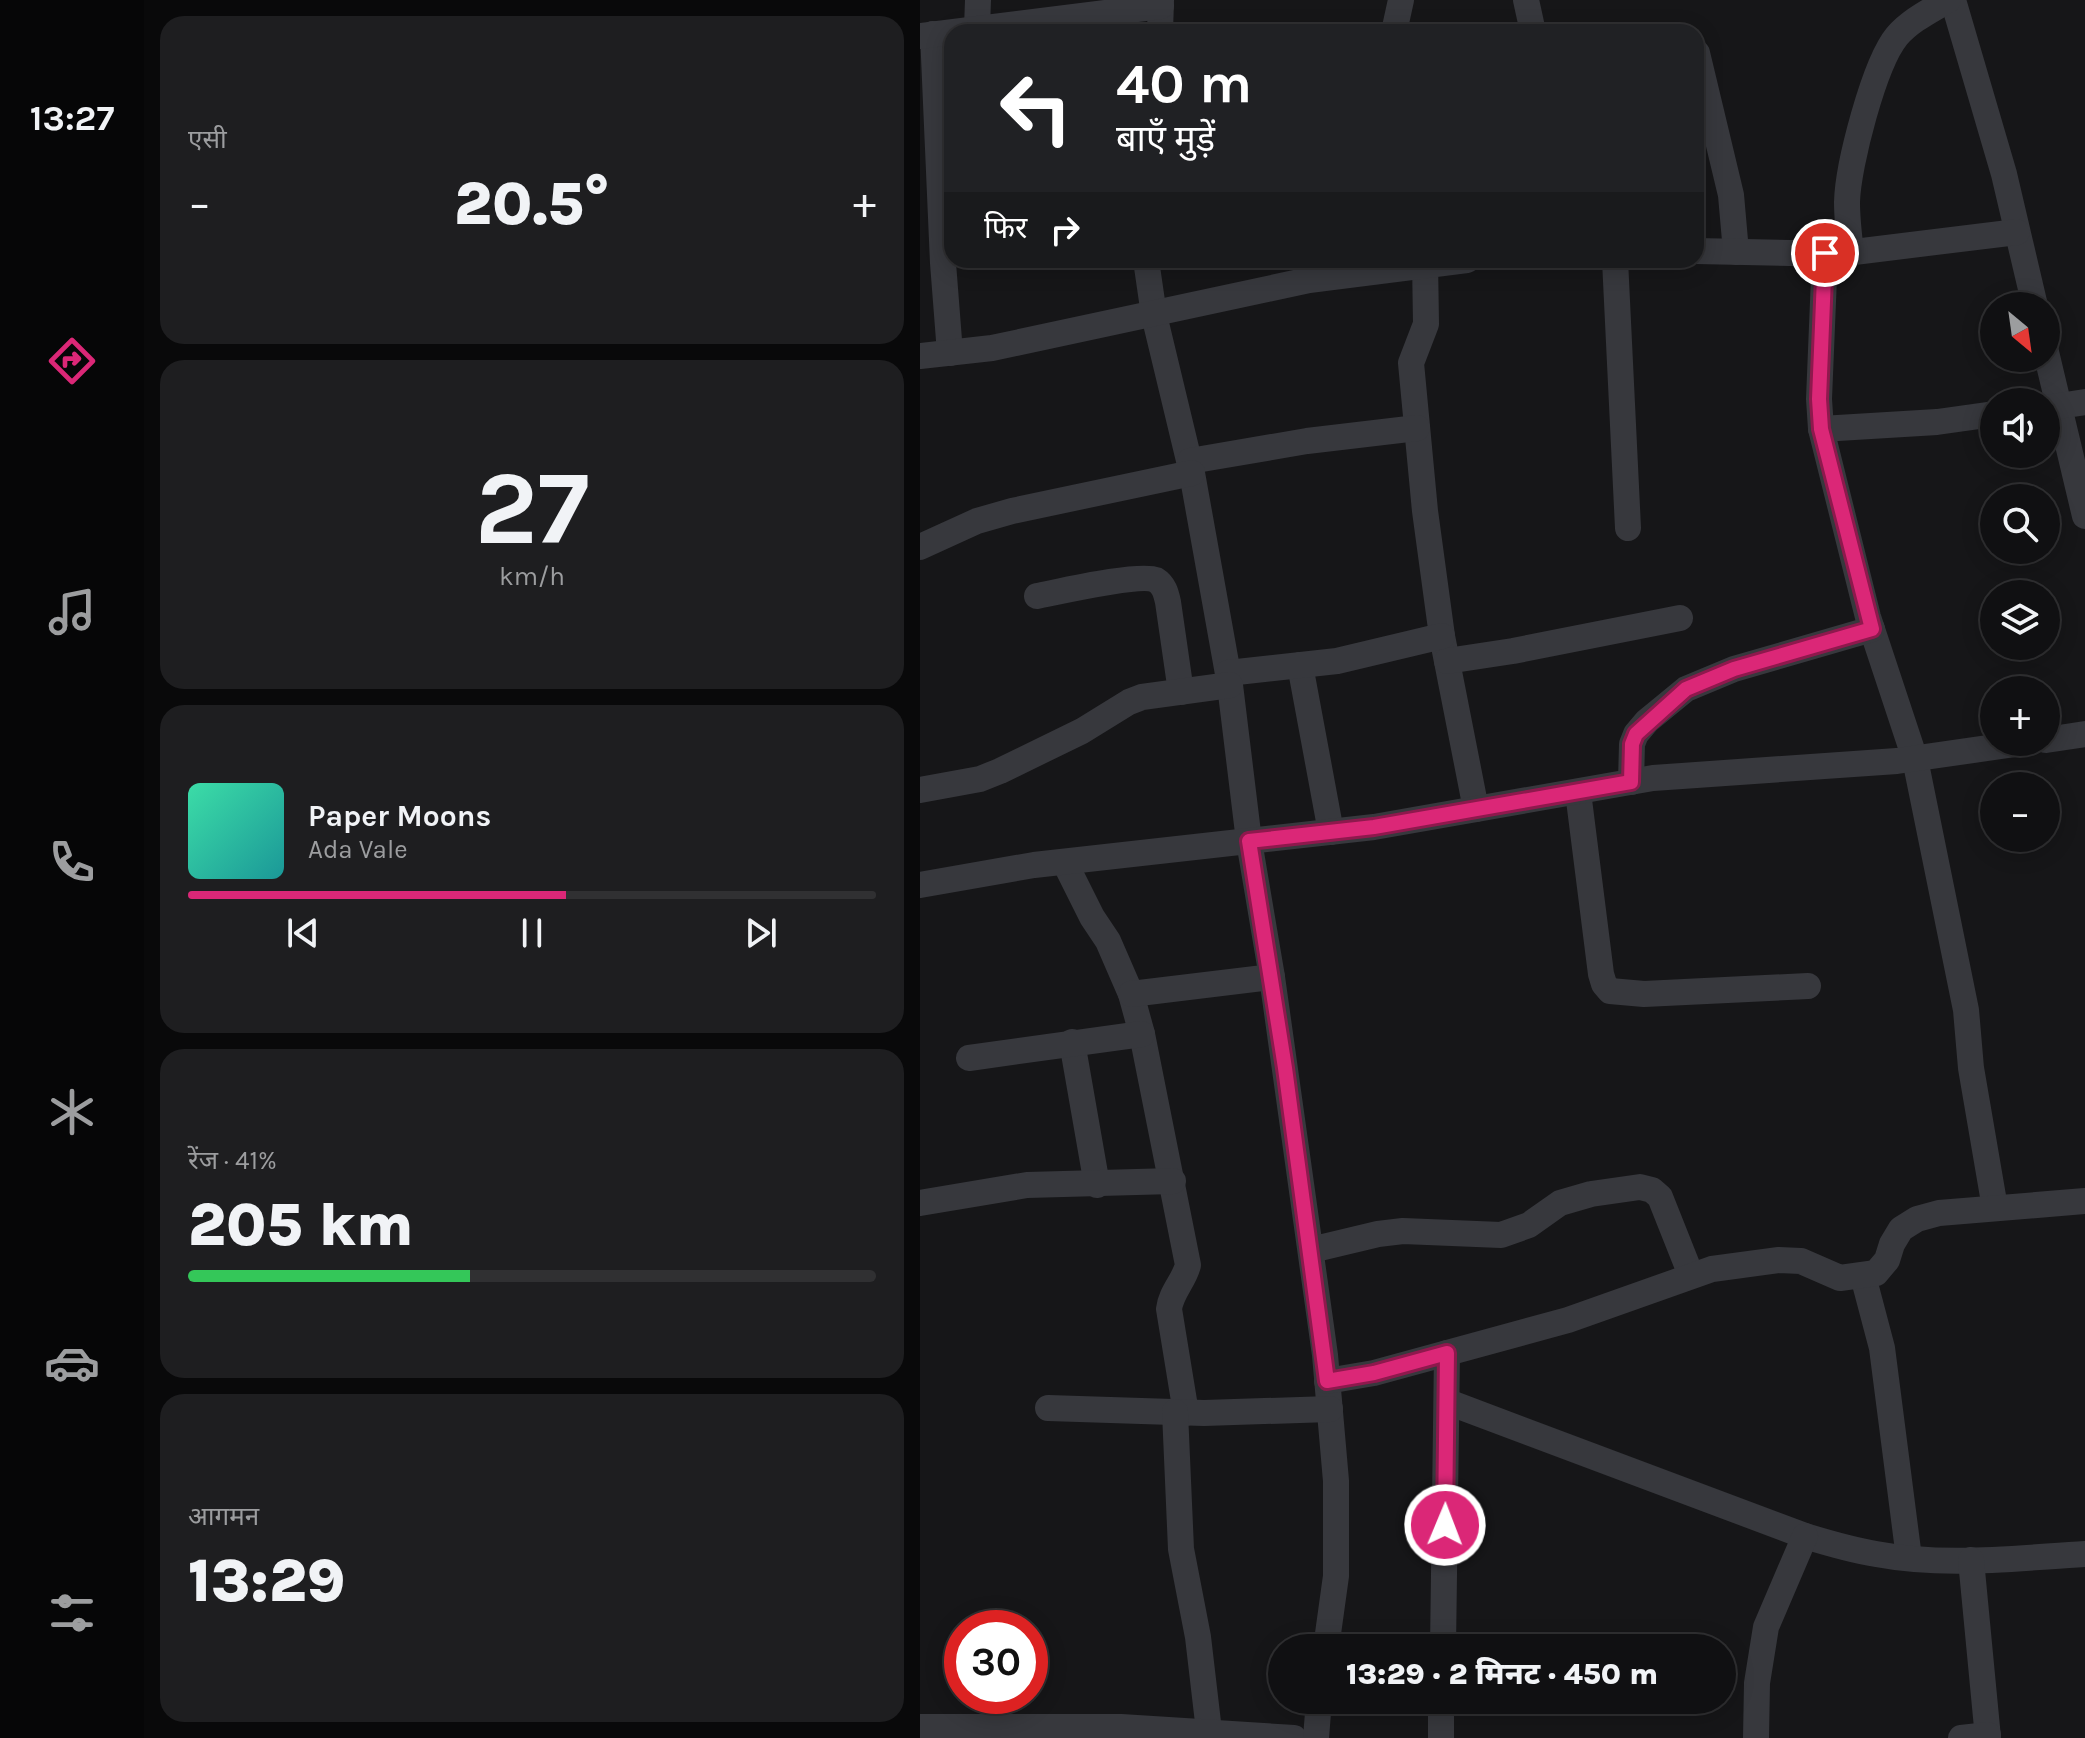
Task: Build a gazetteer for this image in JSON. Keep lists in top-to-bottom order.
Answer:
{
  "north": "bottom right",
  "page": {
    "tabs": "13:27",
    "tile": [
      "एसी",
      ["27", "km/h"],
      ["रेंज · 41%", "205 km"],
      ["आगमन", "13:29"]
    ],
    "turn": ["40 m", "बाएँ मुड़ें"],
    "heat": ["−", "20.5°", "+"],
    "then": "फिर",
    "map_buttons": ["+", "−"],
    "song": ["Paper Moons", "Ada Vale"],
    "limit": "30",
    "trip": "13:29 · 2 मिनट · 450 m"
  }
}
